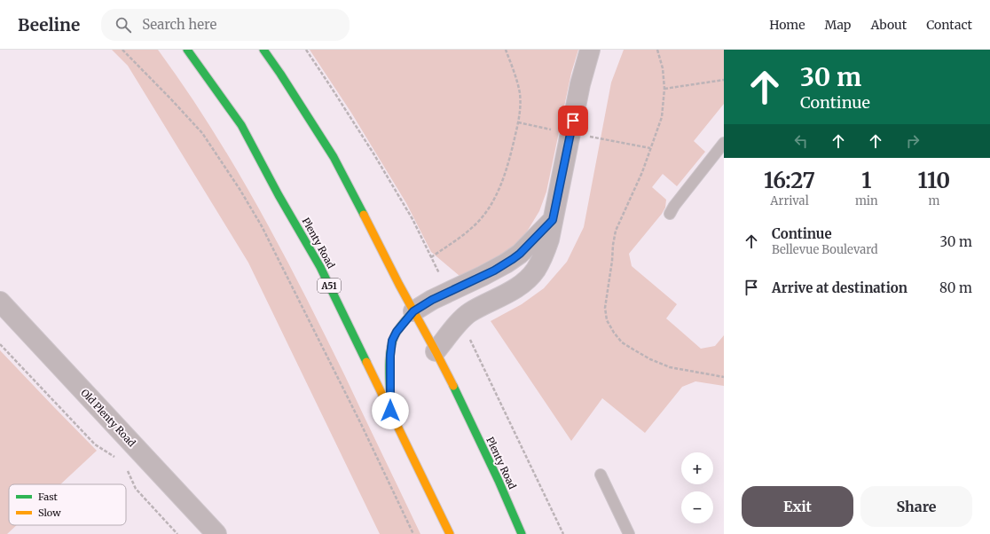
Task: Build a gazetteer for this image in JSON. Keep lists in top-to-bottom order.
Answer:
{
  "streets": {
    "highway": ["Plenty Road", "A51"],
    "street": ["Old Plenty Road"]
  },
  "legend": ["Fast", "Slow"],
  "page": {
    "header": "Beeline",
    "search": "Search here",
    "nav": [
      "Home",
      "Map",
      "About",
      "Contact"
    ],
    "turn": ["30 m", "Continue"],
    "eta": [
      "16:27",
      "Arrival",
      "1",
      "min",
      "110",
      "m"
    ],
    "list": [
      {
        "name": "Continue",
        "note": "Bellevue Boulevard",
        "value": "30 m"
      },
      {
        "name": "Arrive at destination",
        "value": "80 m"
      }
    ],
    "map_buttons": ["+", "−"],
    "buttons": ["Exit", "Share"]
  }
}
